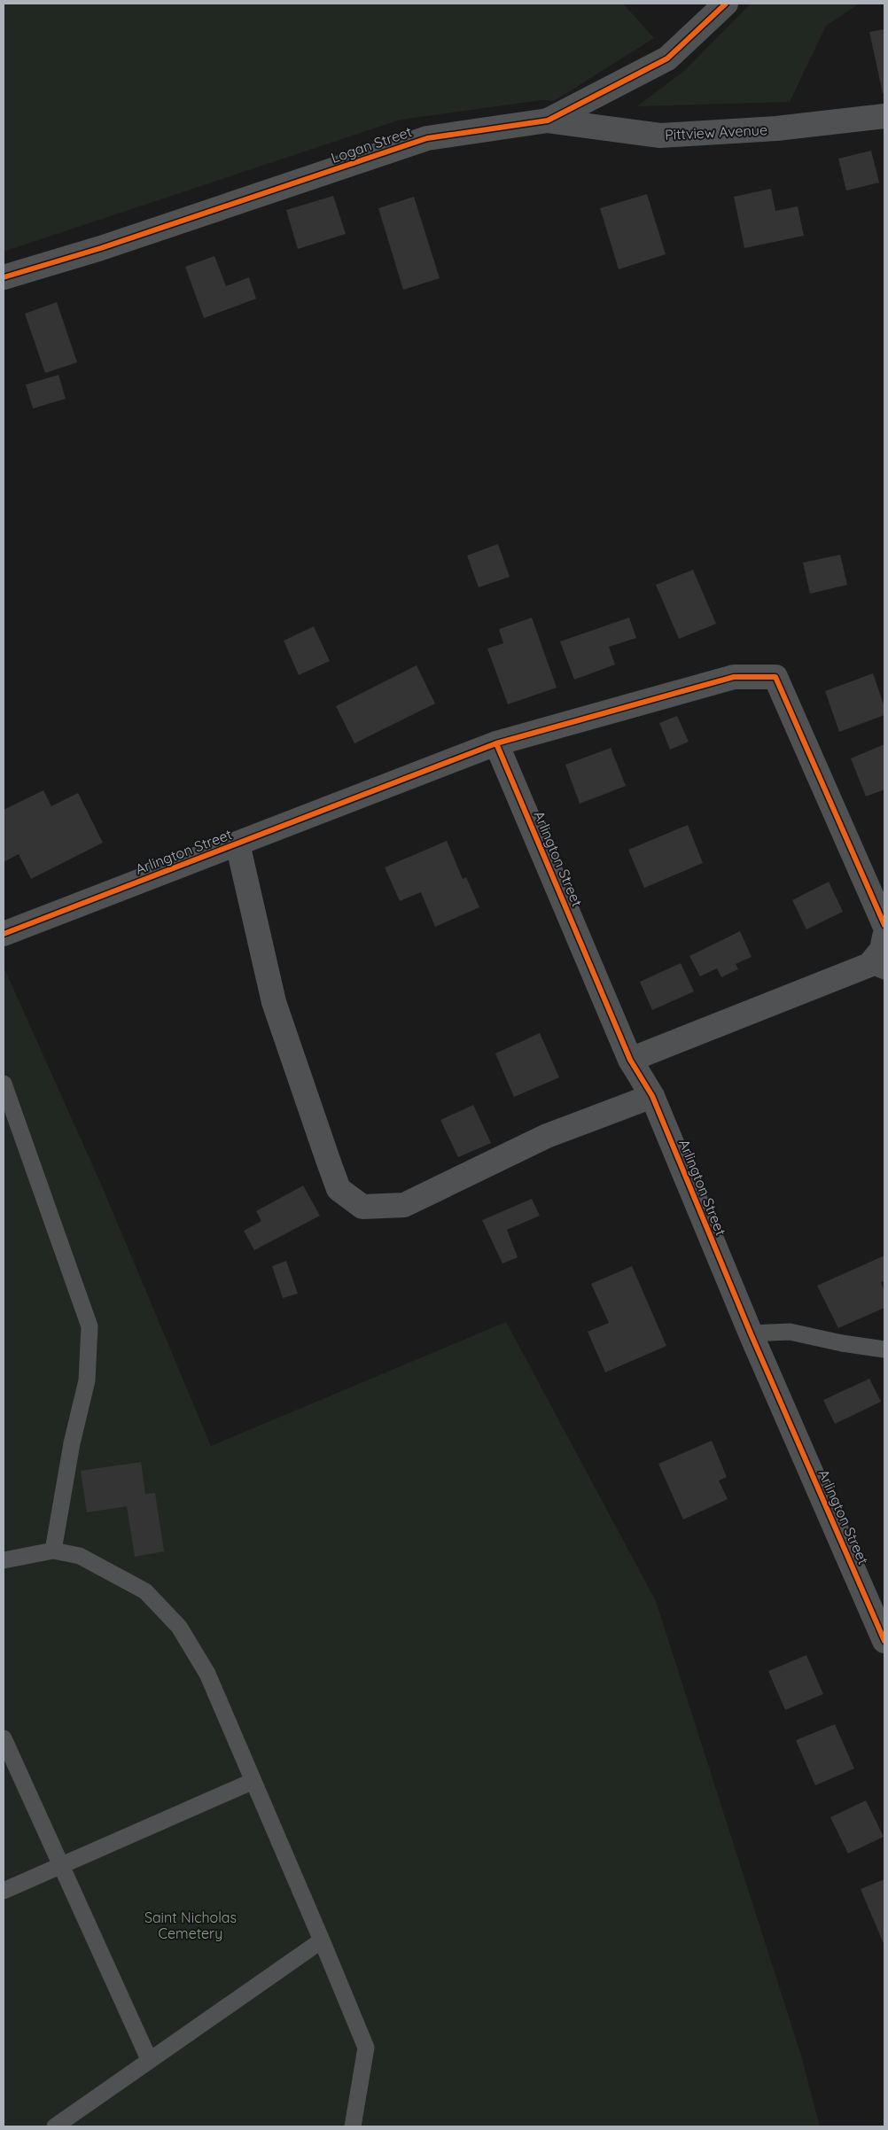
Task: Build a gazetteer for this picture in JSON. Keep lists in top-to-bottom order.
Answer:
{
  "streets": {
    "street": ["Pittview Avenue", "Logan Street", "Arlington Street"]
  },
  "crossings": [
    ["Pittview Avenue", "Logan Street"]
  ],
  "parks": ["Saint Nicholas Cemetery"]
}
